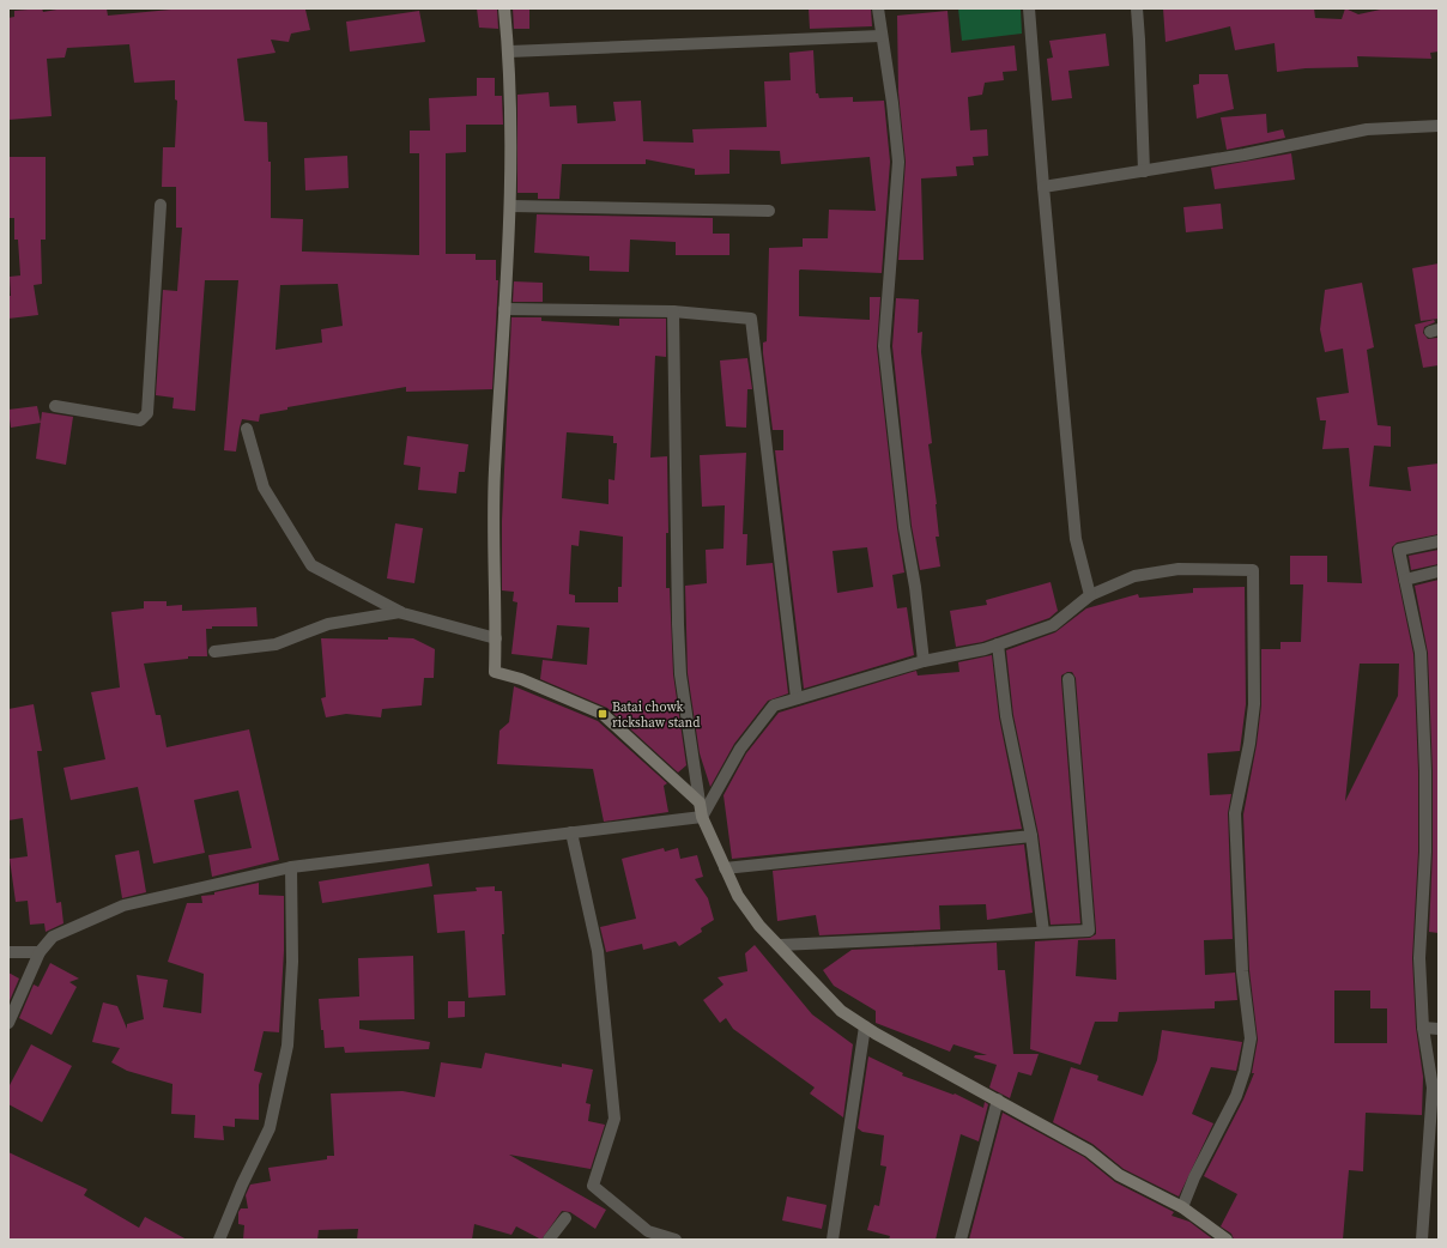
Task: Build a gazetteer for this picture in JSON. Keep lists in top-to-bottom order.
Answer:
{
  "places": {
    "transit": ["Batai chowk rickshaw stand"]
  }
}
